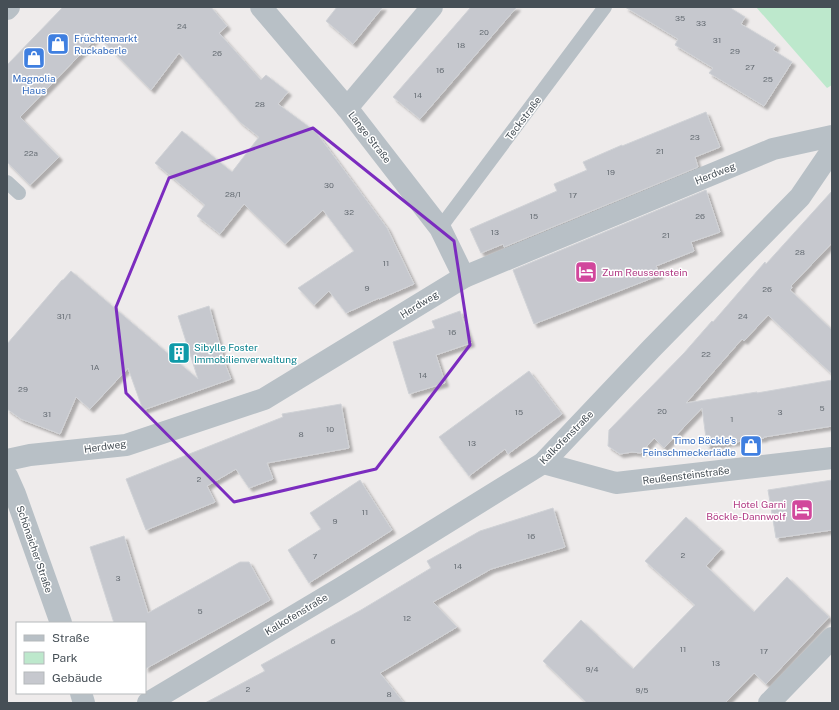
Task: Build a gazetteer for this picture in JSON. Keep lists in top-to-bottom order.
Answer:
{
  "streets": {
    "street": [
      "Lange Straße",
      "Herdweg",
      "Kalkofenstraße",
      "Reußensteinstraße",
      "Schönaicher Straße"
    ],
    "lane": ["Teckstraße"]
  },
  "crossings": [
    ["Teckstraße", "Lange Straße"],
    ["Lange Straße", "Herdweg"],
    ["Kalkofenstraße", "Reußensteinstraße"]
  ],
  "places": {
    "shop": ["Früchtemarkt Ruckaberle", "Magnolia Haus", "Timo Böckle's Feinschmeckerlädle"],
    "hotel": ["Zum Reussenstein", "Hotel Garni Böckle-Dannwolf"],
    "building": ["Sibylle Foster Immobilienverwaltung"]
  },
  "house_numbers": [
    "35",
    "33",
    "24",
    "20",
    "31",
    "18",
    "29",
    "26",
    "27",
    "16",
    "25",
    "14",
    "28",
    "23",
    "21",
    "22a",
    "19",
    "30",
    "28/1",
    "17",
    "32",
    "15",
    "26",
    "13",
    "21",
    "28",
    "11",
    "9",
    "26",
    "31/1",
    "24",
    "16",
    "22",
    "1A",
    "14",
    "29",
    "5",
    "20",
    "15",
    "3",
    "31",
    "1",
    "10",
    "8",
    "13",
    "2",
    "11",
    "9",
    "16",
    "2",
    "7",
    "14",
    "3",
    "5",
    "12",
    "6",
    "11",
    "17",
    "13",
    "9/4",
    "2",
    "9/5",
    "8"
  ],
  "legend": ["Straße", "Park", "Gebäude"]
}
